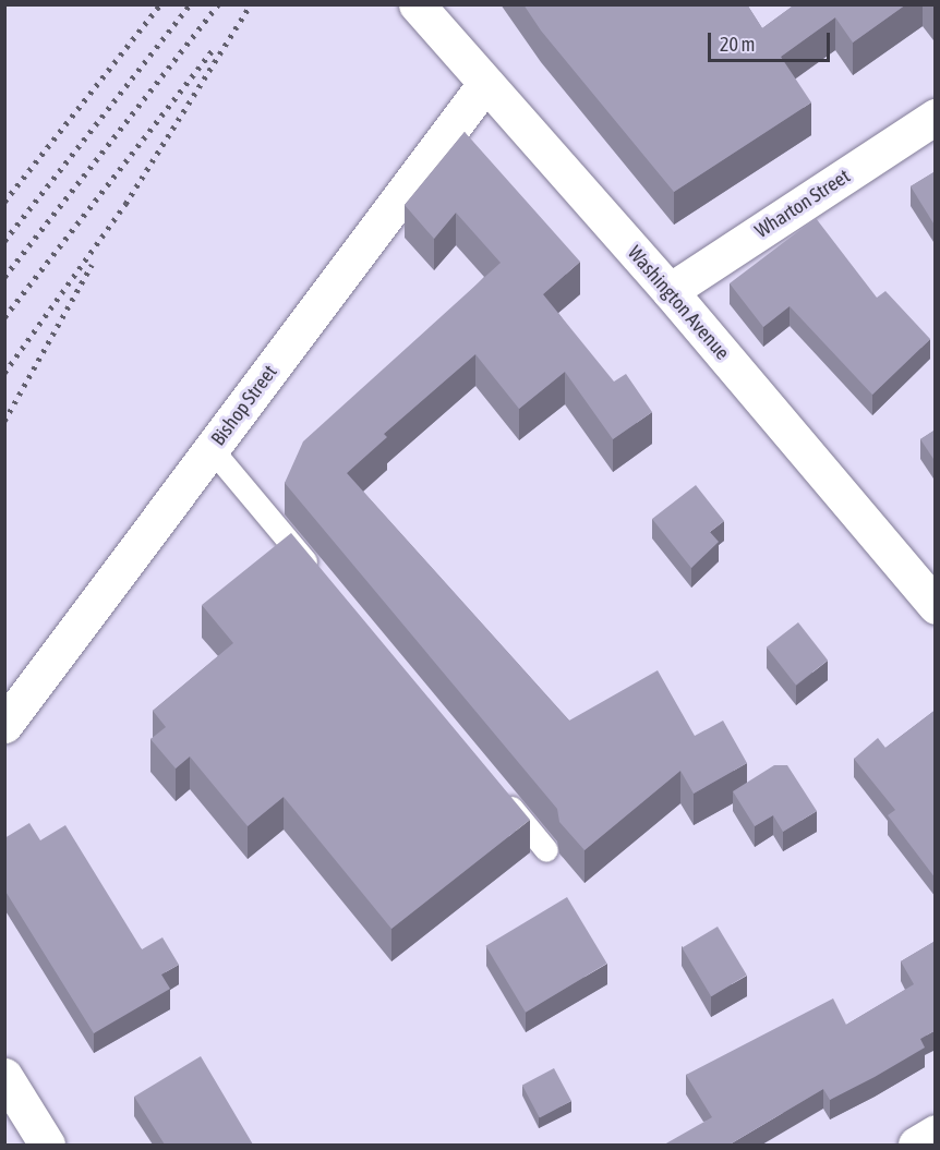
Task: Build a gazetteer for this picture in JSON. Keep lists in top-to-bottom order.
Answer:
{
  "streets": {
    "street": ["Wharton Street", "Washington Avenue", "Bishop Street"]
  },
  "crossings": [
    ["Wharton Street", "Washington Avenue"],
    ["Washington Avenue", "Bishop Street"]
  ],
  "scale_bar": "20 m"
}
